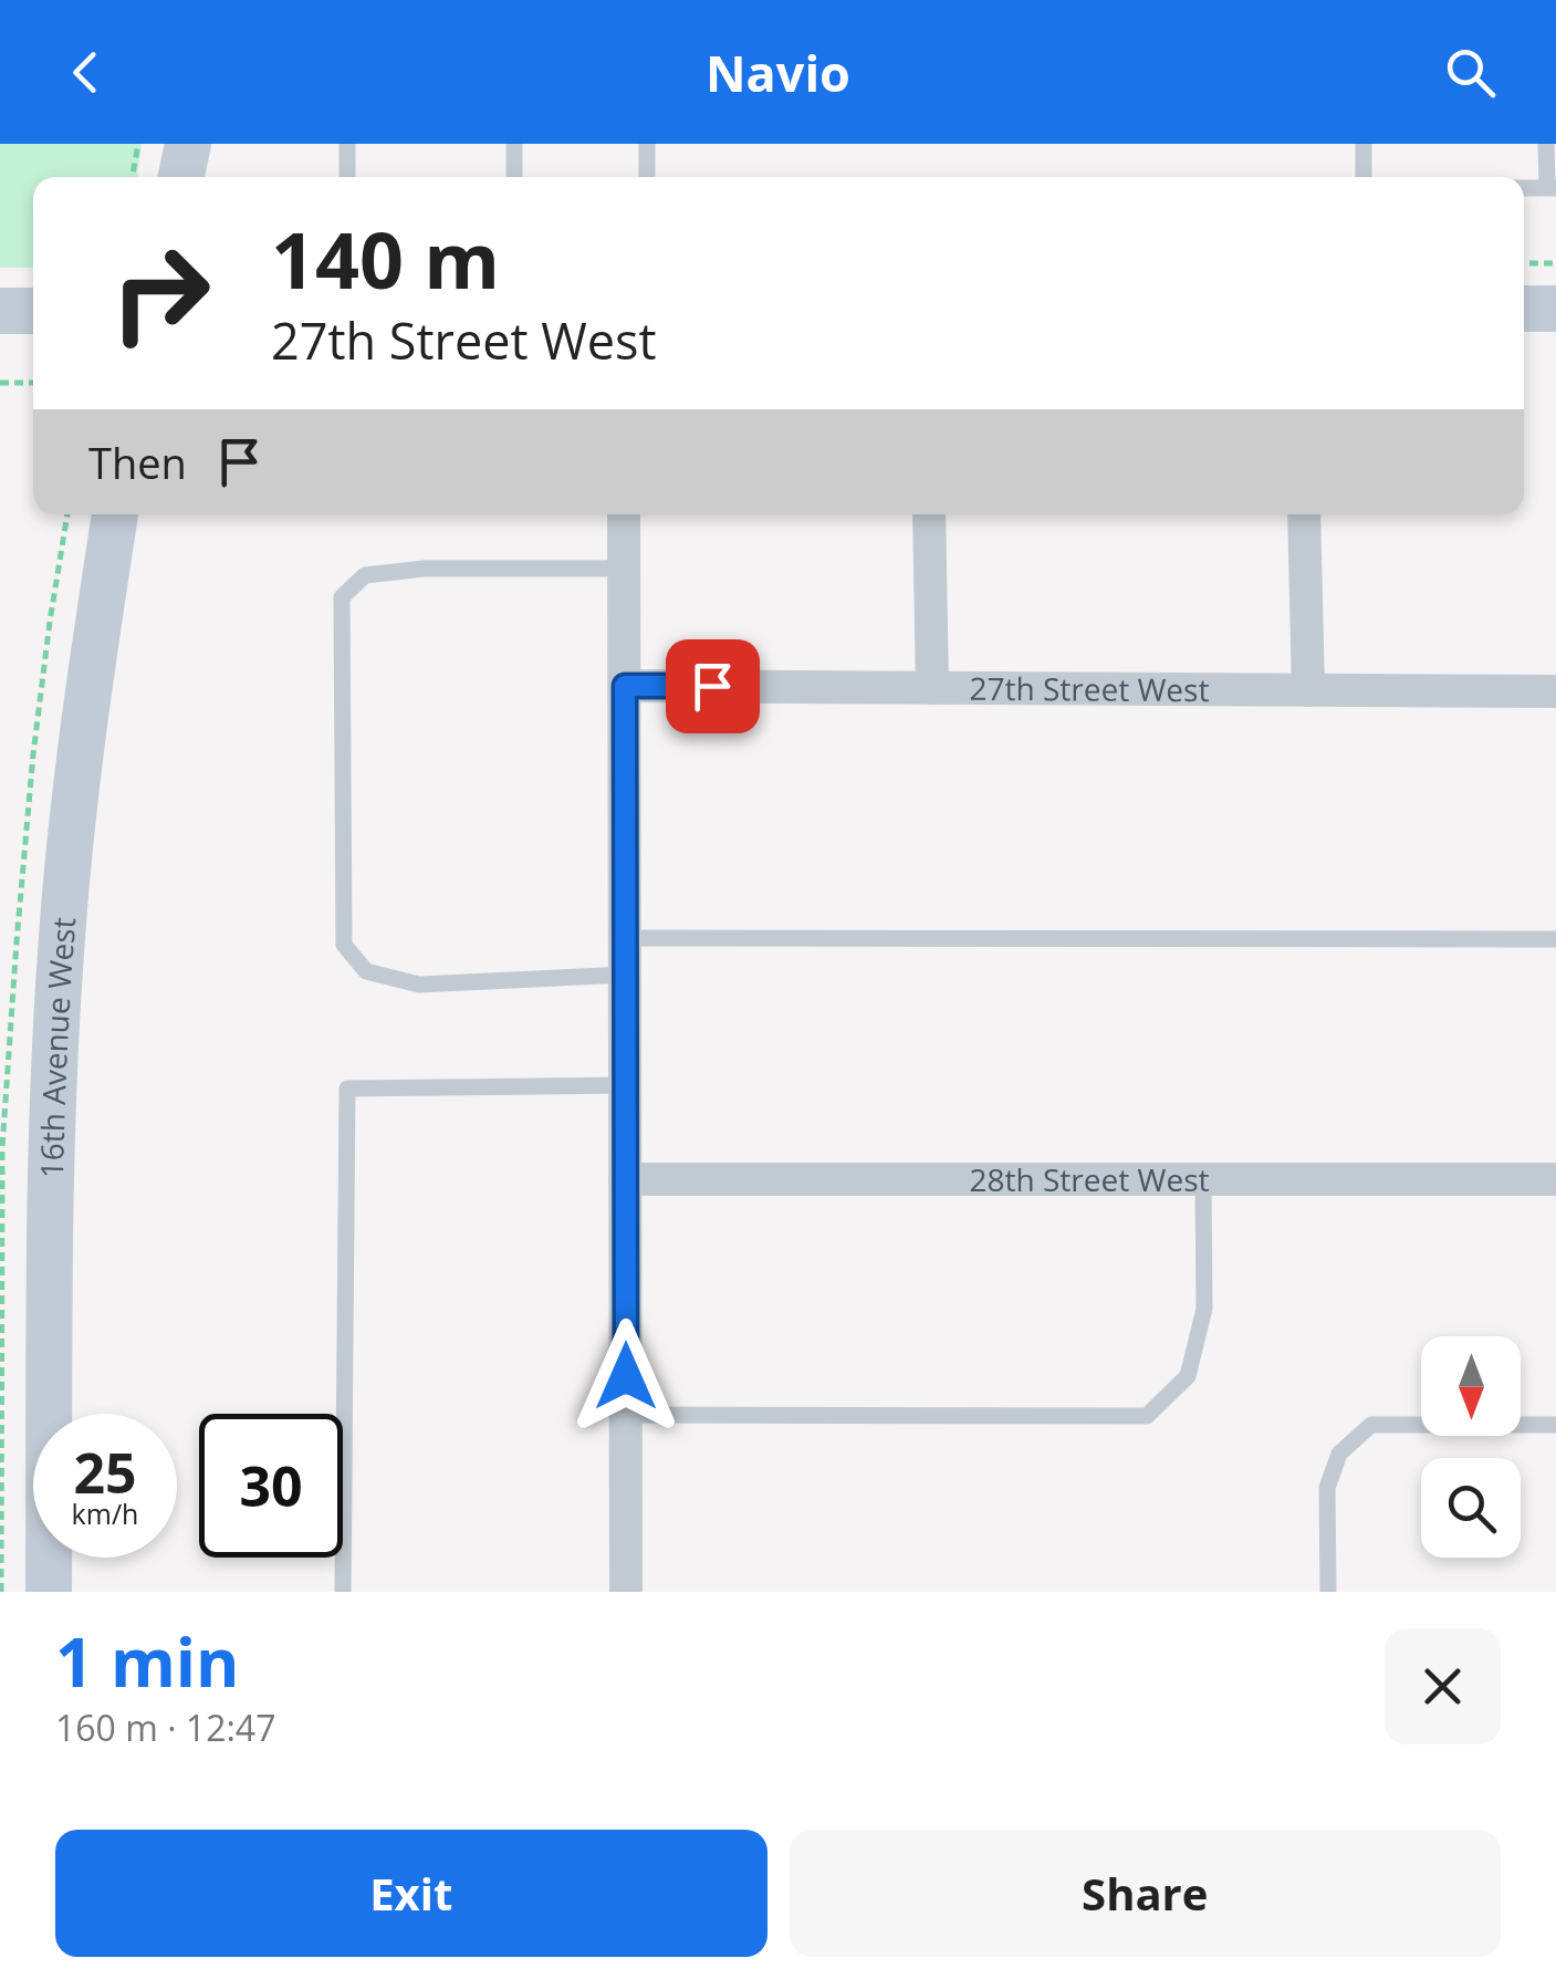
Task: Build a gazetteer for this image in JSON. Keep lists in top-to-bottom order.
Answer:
{
  "streets": {
    "street": ["27th Street West", "16th Avenue West", "28th Street West"]
  },
  "north": "bottom",
  "page": {
    "header": "Navio",
    "turn": ["140 m", "27th Street West"],
    "then": "Then",
    "speed": "25 km/h",
    "limit": "30",
    "heading": ["1 min", "160 m · 12:47"],
    "buttons": ["Exit", "Share"]
  }
}
